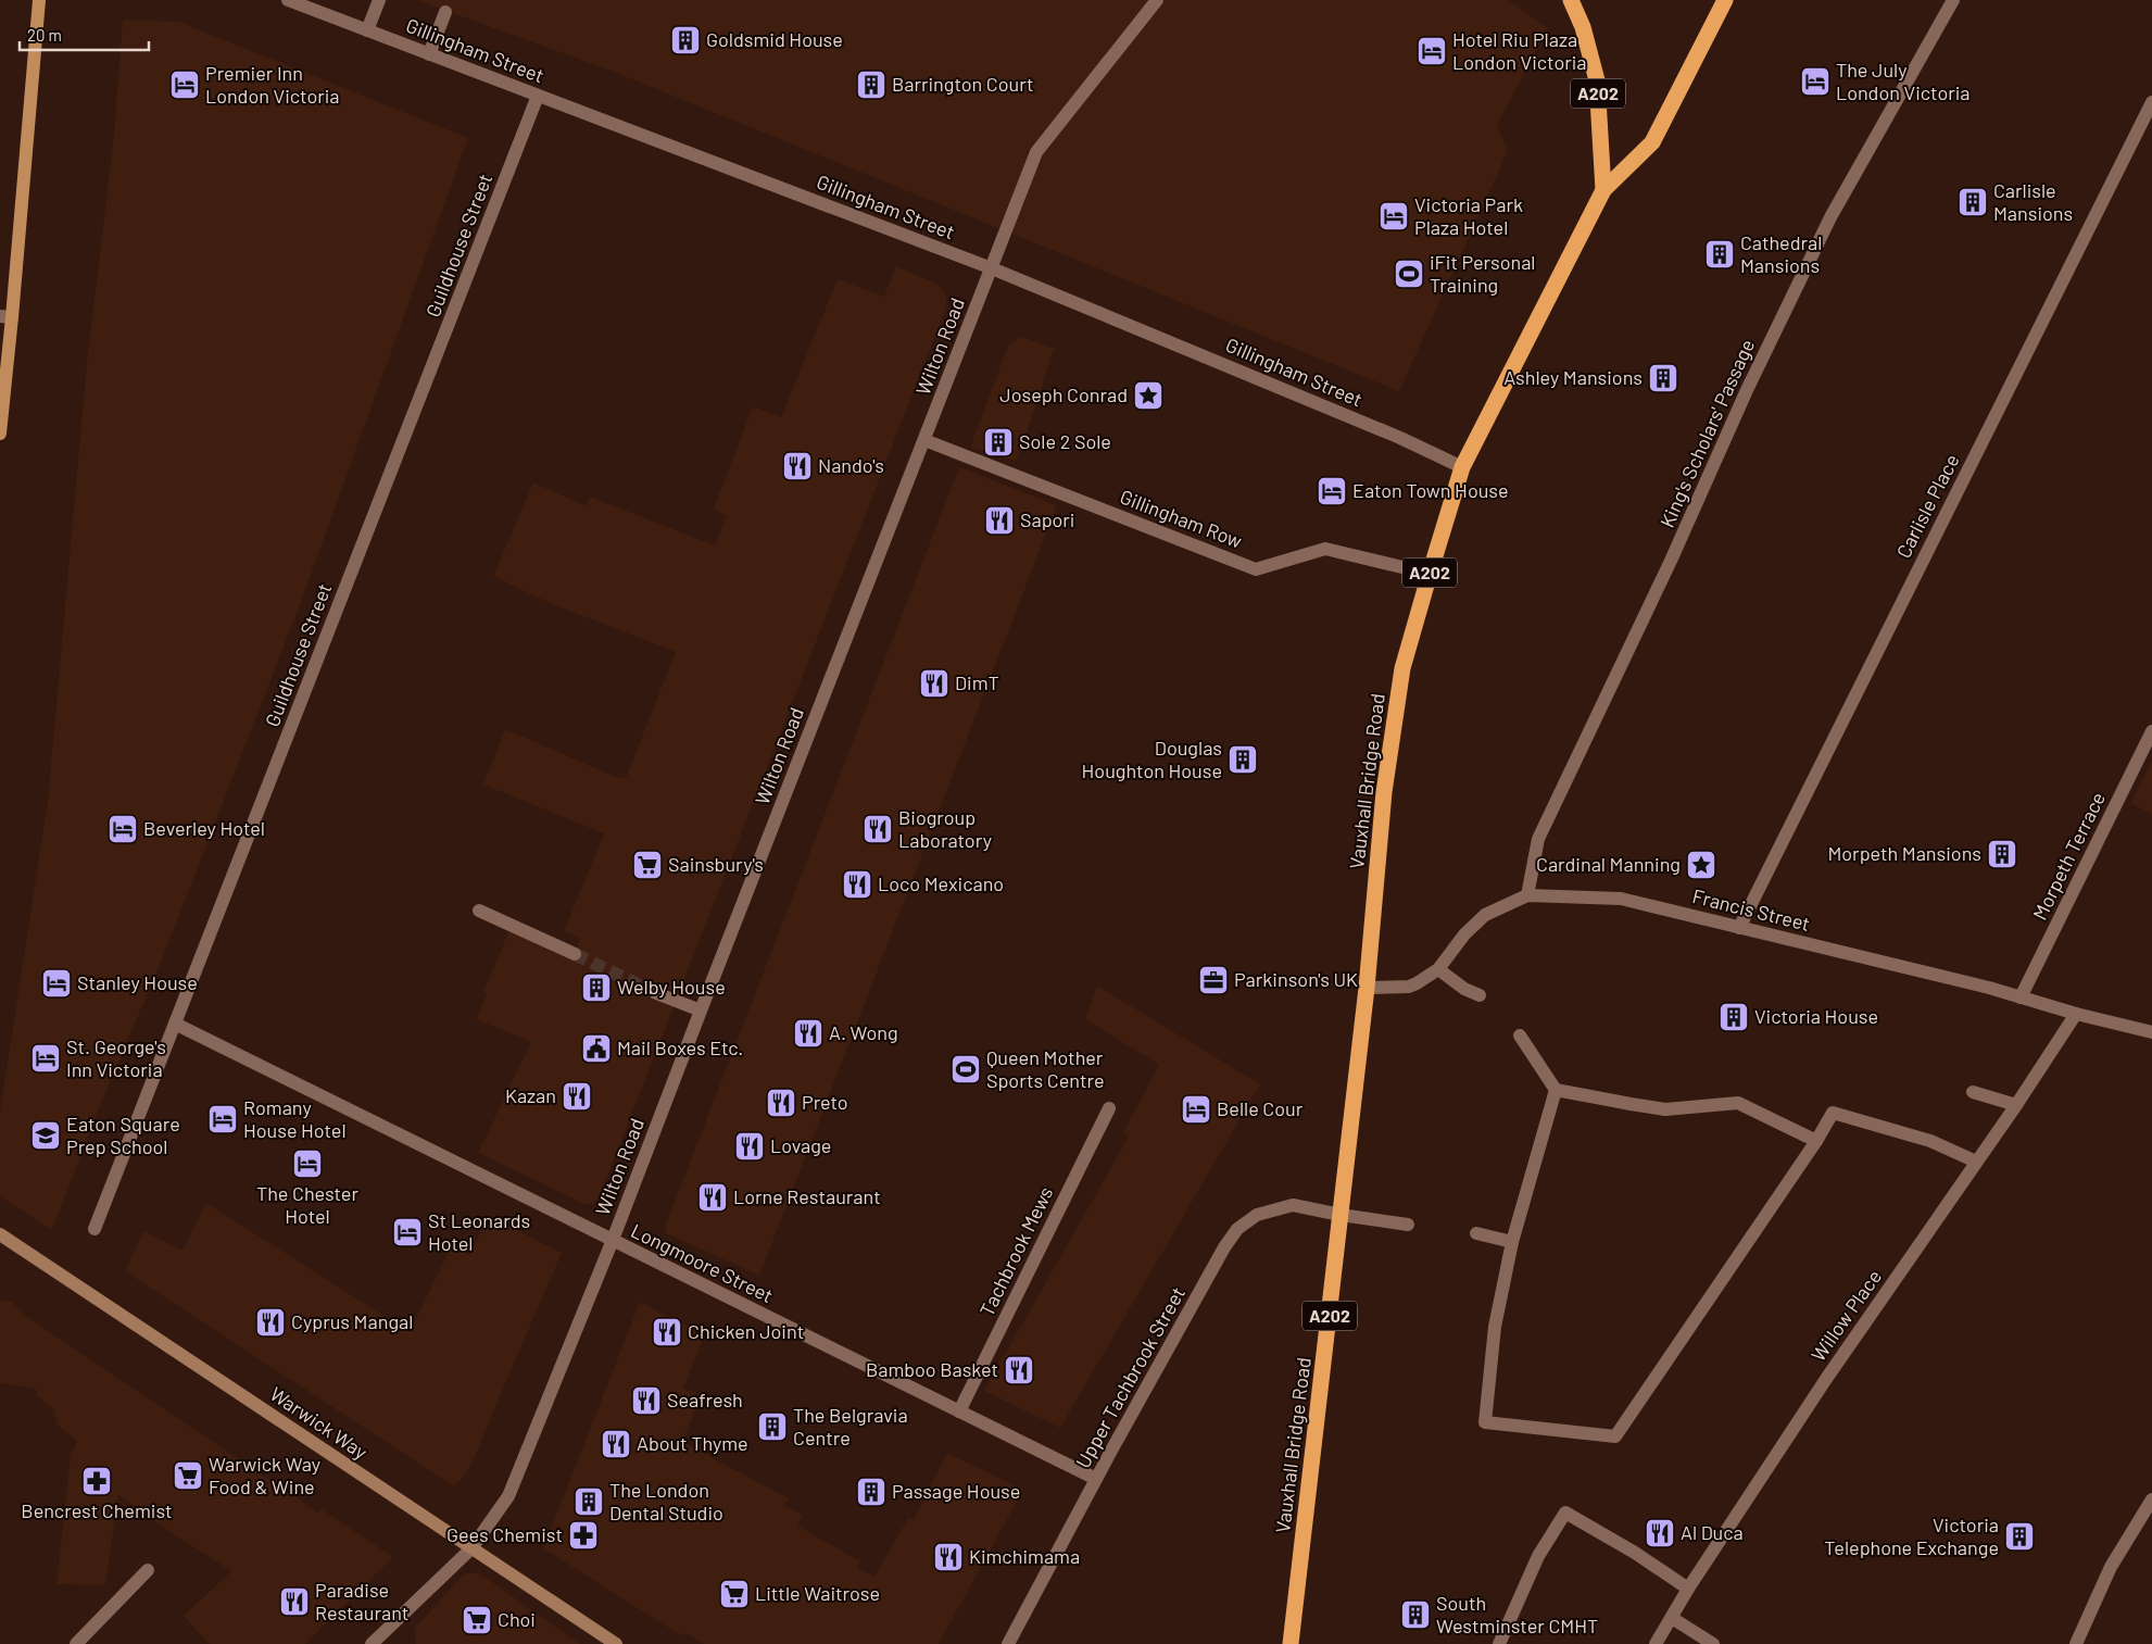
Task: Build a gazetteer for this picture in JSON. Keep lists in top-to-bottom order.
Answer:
{
  "streets": {
    "highway": ["A202", "Vauxhall Bridge Road"],
    "street": [
      "Gillingham Street",
      "Guildhouse Street",
      "Wilton Road",
      "King's Scholars' Passage",
      "Carlisle Place",
      "Gillingham Row",
      "Morpeth Terrace",
      "Francis Street",
      "Tachbrook Mews",
      "Longmoore Street",
      "Willow Place",
      "Upper Tachbrook Street",
      "Warwick Way"
    ]
  },
  "crossings": [
    ["Gillingham Street", "Guildhouse Street"],
    ["Gillingham Street", "Wilton Road"],
    ["Gillingham Street", "Vauxhall Bridge Road"],
    ["A202", "Vauxhall Bridge Road"],
    ["Guildhouse Street", "Longmoore Street"],
    ["Wilton Road", "Gillingham Row"],
    ["Wilton Road", "Longmoore Street"],
    ["Wilton Road", "Warwick Way"],
    ["King's Scholars' Passage", "Francis Street"],
    ["Carlisle Place", "Francis Street"],
    ["Gillingham Row", "Vauxhall Bridge Road"],
    ["Vauxhall Bridge Road", "Francis Street"],
    ["Vauxhall Bridge Road", "Upper Tachbrook Street"],
    ["Morpeth Terrace", "Francis Street"],
    ["Francis Street", "Willow Place"],
    ["Tachbrook Mews", "Longmoore Street"],
    ["Longmoore Street", "Upper Tachbrook Street"]
  ],
  "places": {
    "building": [
      "Goldsmid House",
      "Barrington Court",
      "Carlisle Mansions",
      "Cathedral Mansions",
      "Ashley Mansions",
      "Sole 2 Sole",
      "Douglas Houghton House",
      "Morpeth Mansions",
      "Welby House",
      "Victoria House",
      "The Belgravia Centre",
      "Passage House",
      "The London Dental Studio",
      "Victoria Telephone Exchange",
      "South Westminster CMHT"
    ],
    "hotel": [
      "Hotel Riu Plaza London Victoria",
      "The July London Victoria",
      "Premier Inn London Victoria",
      "Victoria Park Plaza Hotel",
      "Eaton Town House",
      "Beverley Hotel",
      "Stanley House",
      "St. George's Inn Victoria",
      "Belle Cour",
      "Romany House Hotel",
      "The Chester Hotel",
      "St Leonards Hotel"
    ],
    "sports": ["iFit Personal Training", "Queen Mother Sports Centre"],
    "place": ["Joseph Conrad", "Cardinal Manning"],
    "restaurant": [
      "Nando's",
      "Sapori",
      "DimT",
      "Biogroup Laboratory",
      "Loco Mexicano",
      "A. Wong",
      "Kazan",
      "Preto",
      "Lovage",
      "Lorne Restaurant",
      "Cyprus Mangal",
      "Chicken Joint",
      "Bamboo Basket",
      "Seafresh",
      "About Thyme",
      "Al Duca",
      "Kimchimama",
      "Paradise Restaurant"
    ],
    "supermarket": [
      "Sainsbury's",
      "Warwick Way Food & Wine",
      "Little Waitrose",
      "Choi"
    ],
    "office": ["Parkinson's UK"],
    "public building": ["Mail Boxes Etc."],
    "school or university": ["Eaton Square Prep School"],
    "pharmacy": ["Bencrest Chemist", "Gees Chemist"]
  },
  "scale_bar": "20 m"
}
